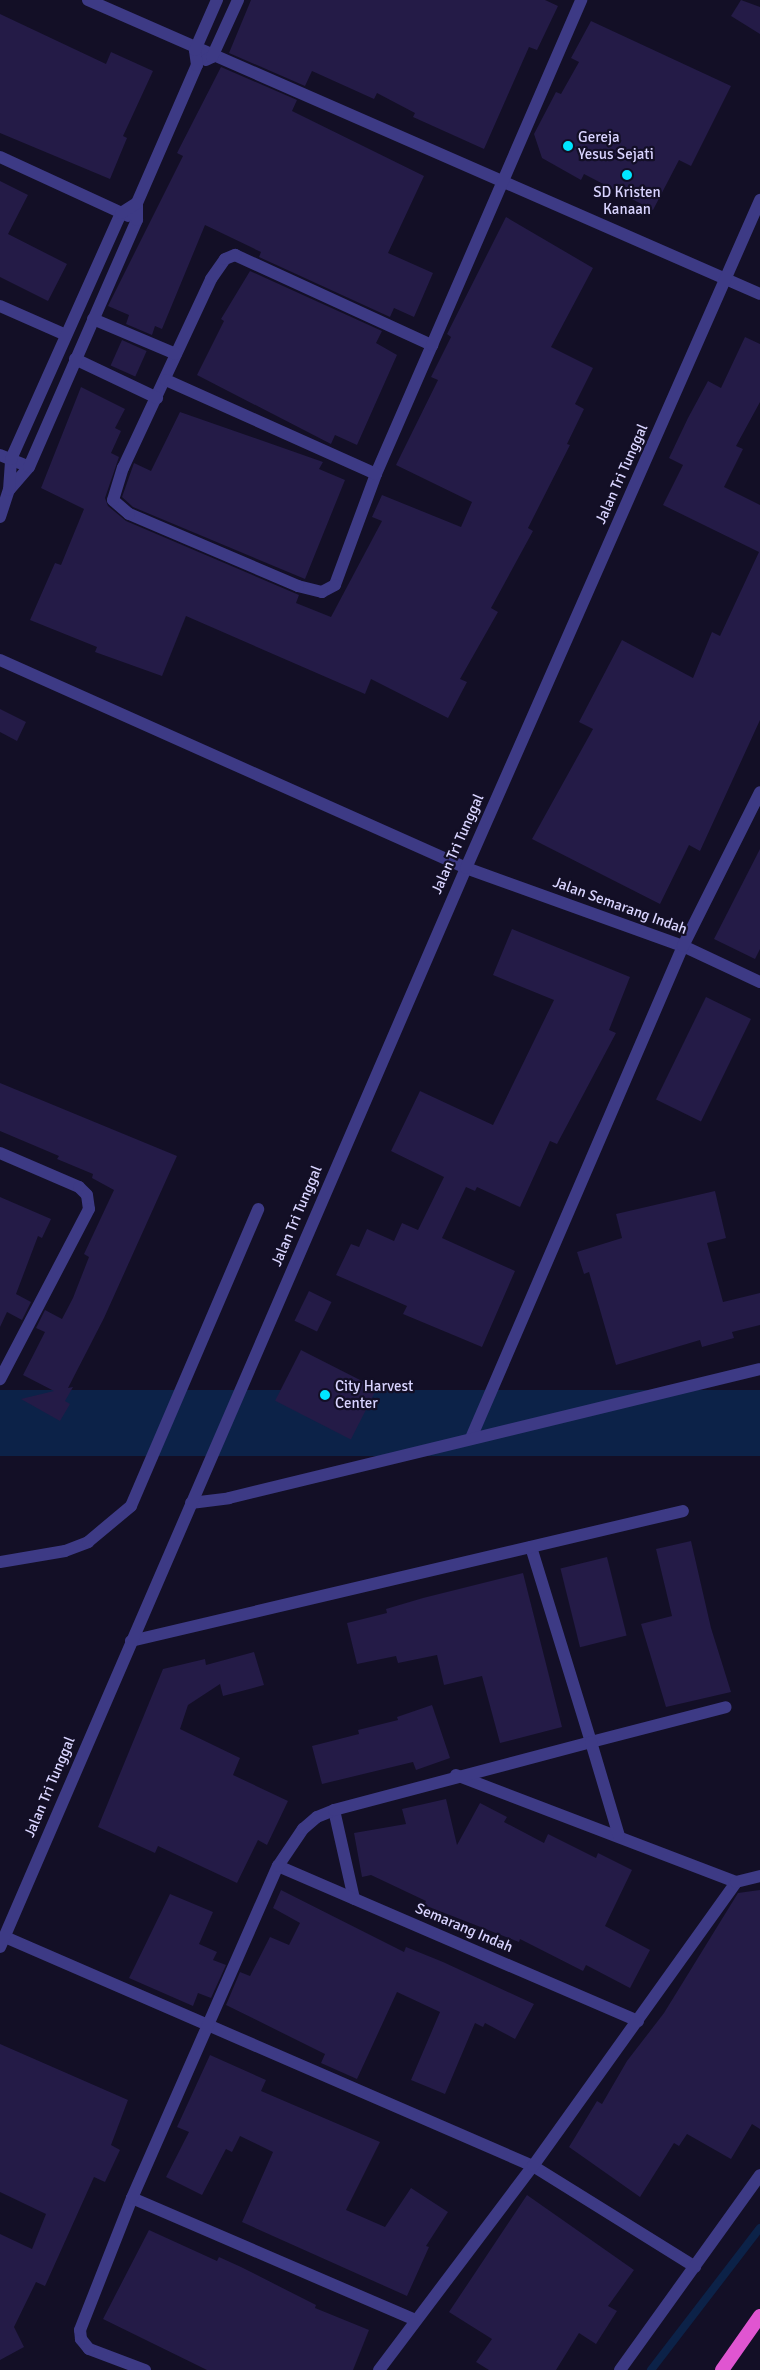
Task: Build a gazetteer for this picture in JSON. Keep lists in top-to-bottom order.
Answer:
{
  "streets": {
    "street": ["Jalan Tri Tunggal", "Jalan Semarang Indah", "Semarang Indah"]
  },
  "crossings": [
    ["Jalan Tri Tunggal", "Jalan Semarang Indah"]
  ],
  "places": ["Gereja Yesus Sejati", "SD Kristen Kanaan", "City Harvest Center"]
}
